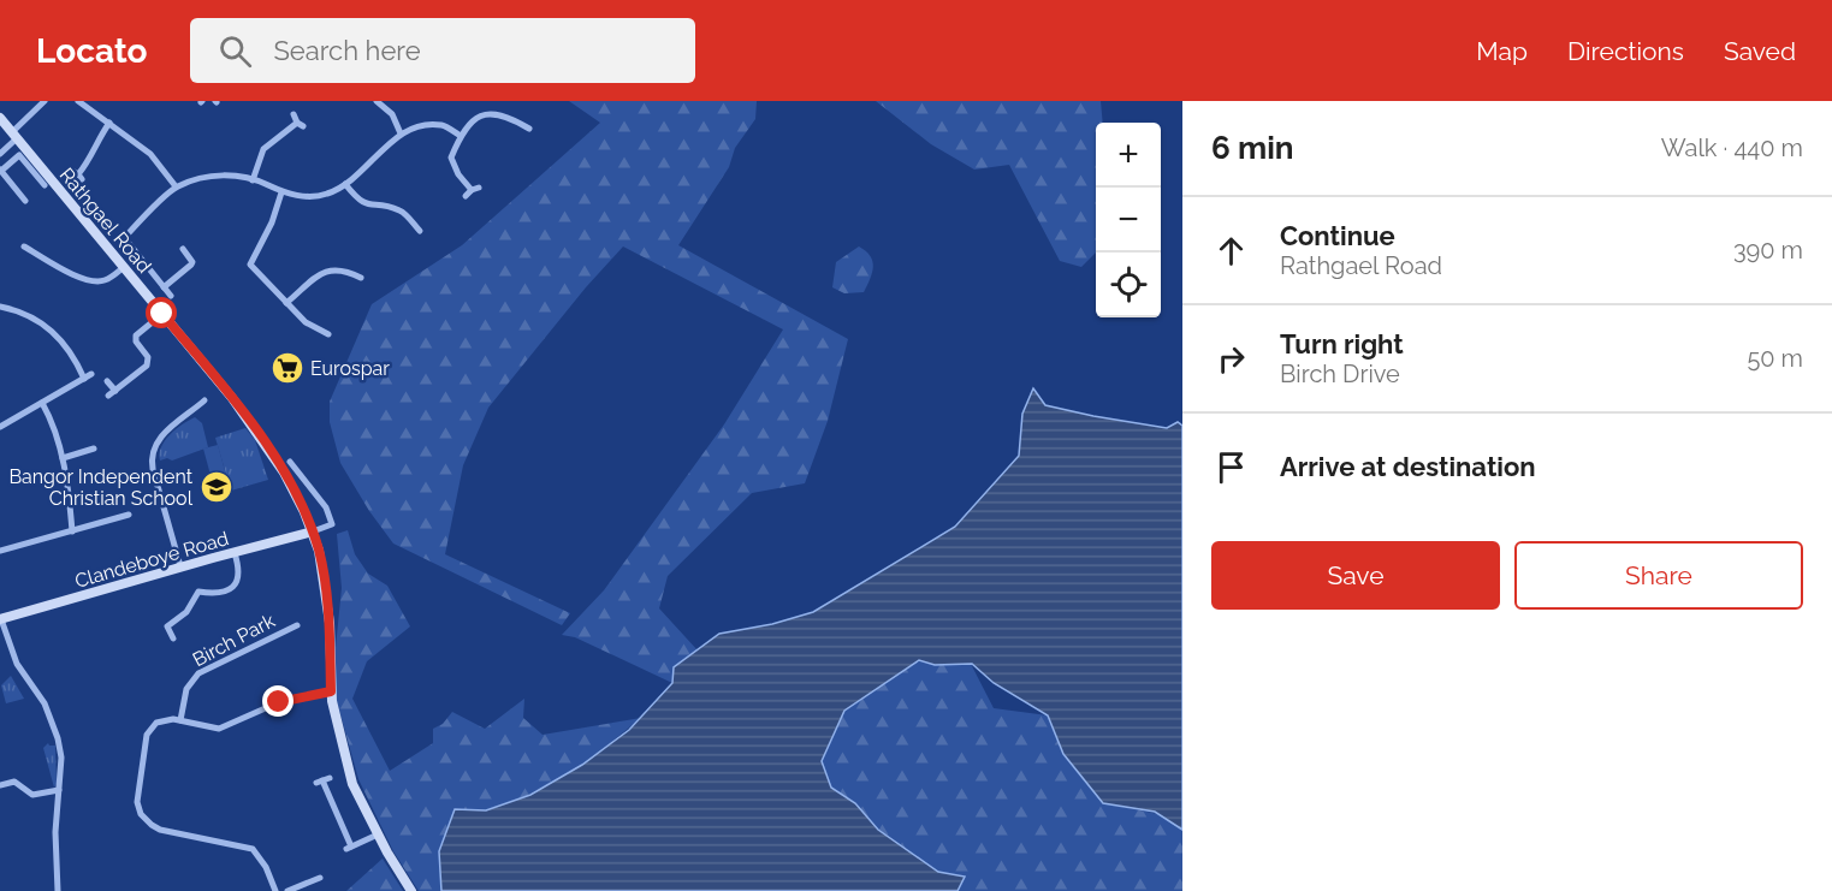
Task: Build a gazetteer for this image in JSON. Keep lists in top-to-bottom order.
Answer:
{
  "streets": {
    "street": ["Rathgael Road", "Clandeboye Road", "Birch Park"]
  },
  "crossings": [
    ["Rathgael Road", "Clandeboye Road"]
  ],
  "places": {
    "supermarket": ["Eurospar"],
    "school or university": ["Bangor Independent Christian School"]
  },
  "page": {
    "header": "Locato",
    "search": "Search here",
    "nav": ["Map", "Directions", "Saved"],
    "heading": ["6 min", "Walk · 440 m"],
    "map_buttons": ["+", "−"],
    "list": [
      ["Continue", "Rathgael Road", "390 m"],
      ["Turn right", "Birch Drive", "50 m"],
      "Arrive at destination"
    ],
    "buttons": ["Save", "Share"]
  }
}
